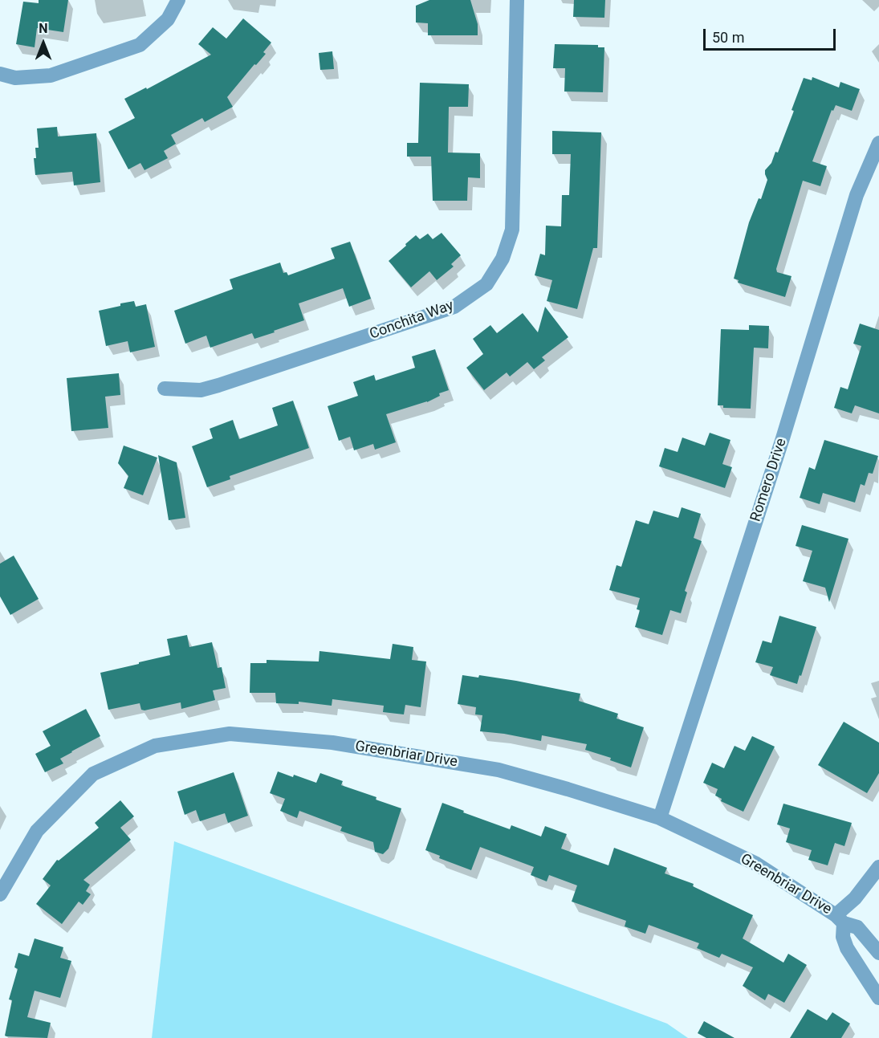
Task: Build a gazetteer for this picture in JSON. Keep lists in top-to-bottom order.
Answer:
{
  "streets": {
    "street": ["Conchita Way", "Romero Drive", "Greenbriar Drive"]
  },
  "crossings": [
    ["Romero Drive", "Greenbriar Drive"]
  ],
  "scale_bar": "50 m",
  "north": "top"
}
